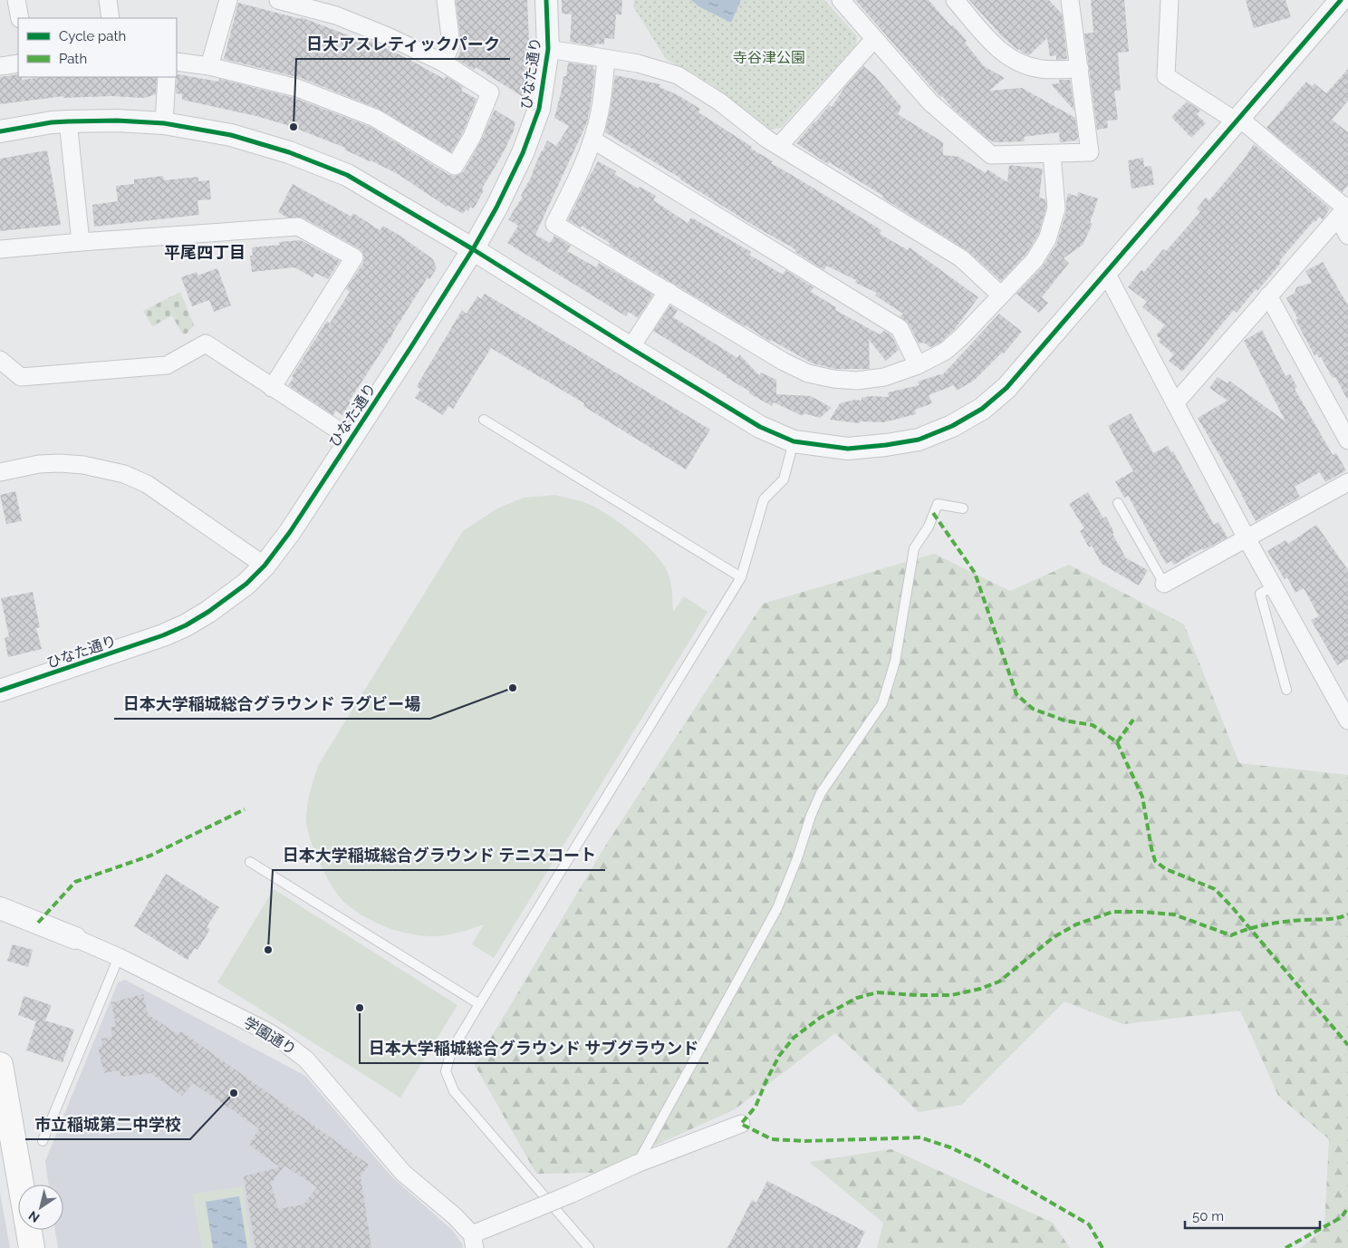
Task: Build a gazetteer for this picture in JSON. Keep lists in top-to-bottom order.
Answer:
{
  "streets": {
    "street": ["ひなた通り", "学園通り"]
  },
  "districts": ["平尾四丁目"],
  "parks": ["寺谷津公園"],
  "places": [
    "日大アスレティックパーク",
    "日本大学稲城総合グラウンド ラグビー場",
    "日本大学稲城総合グラウンド テニスコート",
    "日本大学稲城総合グラウンド サブグラウンド",
    "市立稲城第二中学校"
  ],
  "legend": ["Cycle path", "Path"],
  "scale_bar": "50 m",
  "north": "bottom left"
}
